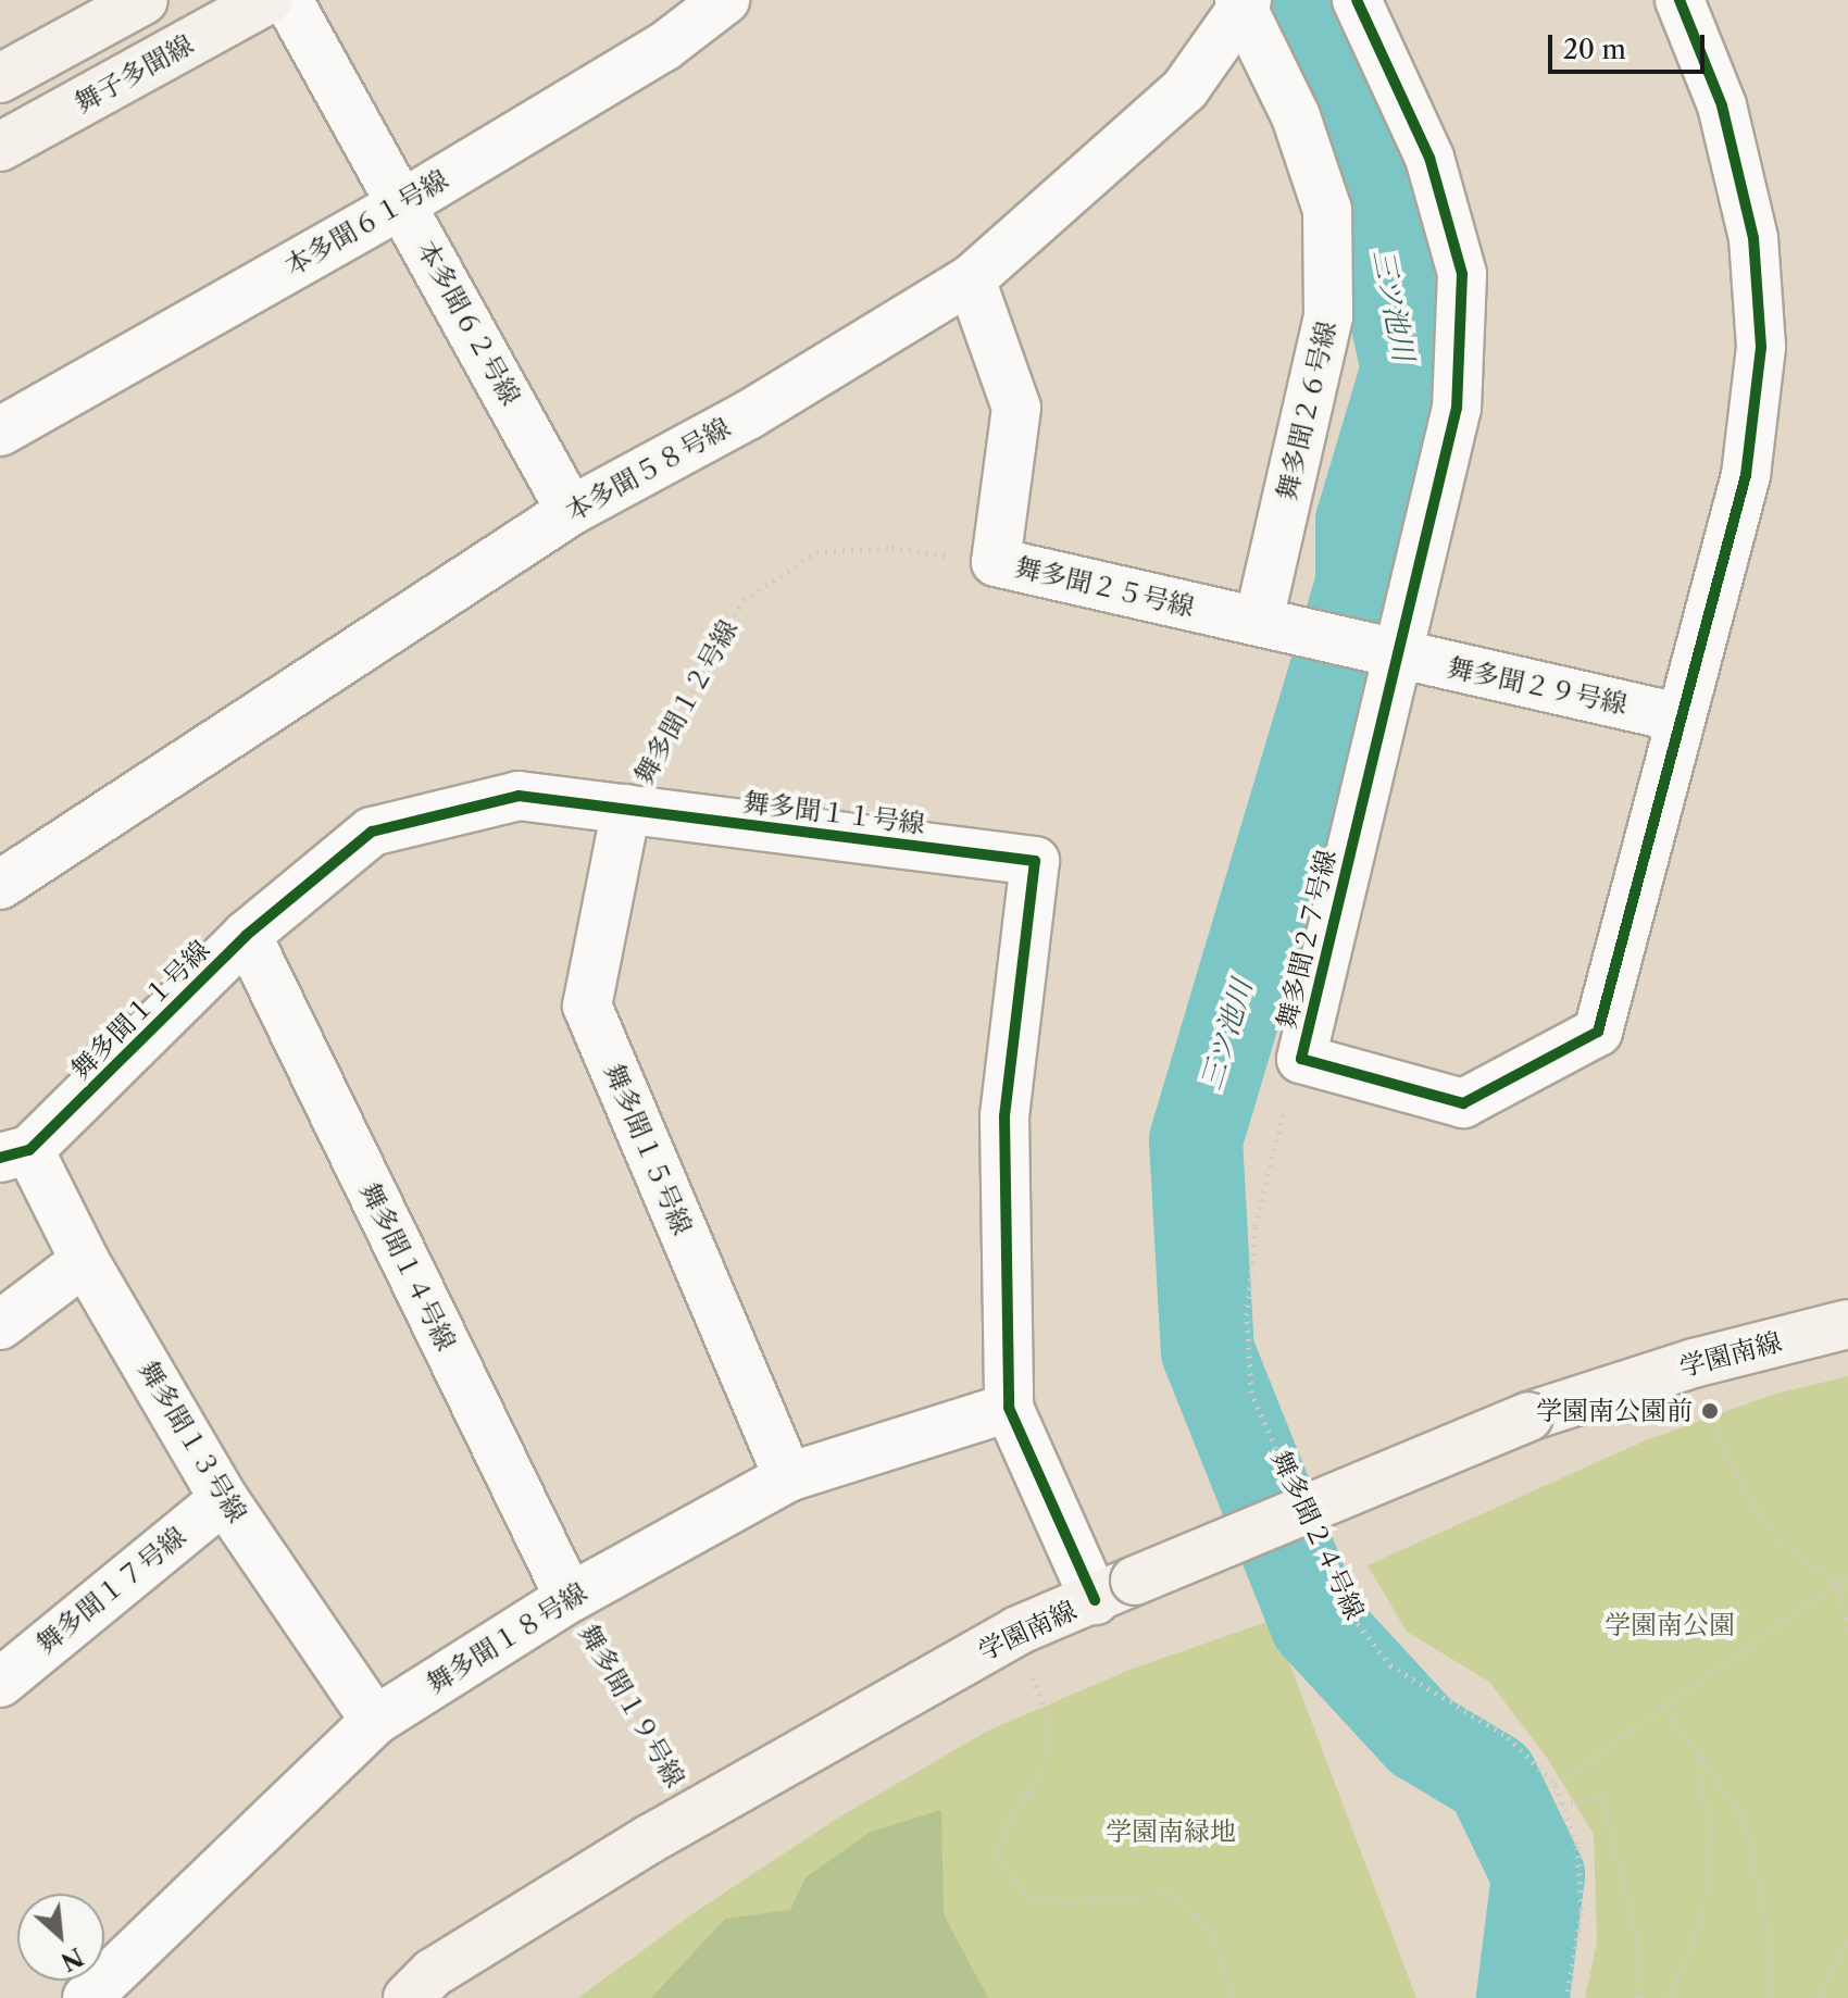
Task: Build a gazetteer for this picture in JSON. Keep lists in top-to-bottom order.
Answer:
{
  "streets": {
    "street": [
      "舞子多聞線",
      "本多聞６１号線",
      "本多聞６２号線",
      "舞多聞２６号線",
      "本多聞５８号線",
      "舞多聞２５号線",
      "舞多聞２９号線",
      "舞多聞１１号線",
      "舞多聞２７号線",
      "舞多聞１５号線",
      "舞多聞１４号線",
      "学園南線",
      "舞多聞１３号線",
      "舞多聞１７号線",
      "舞多聞１８号線"
    ],
    "path": ["舞多聞１２号線", "舞多聞２４号線", "舞多聞１９号線"]
  },
  "crossings": [
    ["本多聞６１号線", "本多聞６２号線"],
    ["本多聞６２号線", "本多聞５８号線"],
    ["舞多聞２６号線", "本多聞５８号線"],
    ["舞多聞２６号線", "舞多聞２５号線"],
    ["本多聞５８号線", "舞多聞２５号線"],
    ["舞多聞２５号線", "舞多聞２９号線"],
    ["舞多聞２５号線", "舞多聞１２号線"],
    ["舞多聞２５号線", "舞多聞２７号線"],
    ["舞多聞２９号線", "舞多聞２７号線"],
    ["舞多聞１２号線", "舞多聞１１号線"],
    ["舞多聞１２号線", "舞多聞１５号線"],
    ["舞多聞１１号線", "舞多聞１５号線"],
    ["舞多聞１１号線", "舞多聞１４号線"],
    ["舞多聞１１号線", "学園南線"],
    ["舞多聞１１号線", "舞多聞１３号線"],
    ["舞多聞１１号線", "舞多聞１８号線"],
    ["舞多聞２７号線", "舞多聞２４号線"],
    ["舞多聞１５号線", "舞多聞１８号線"],
    ["舞多聞１４号線", "舞多聞１８号線"],
    ["舞多聞１４号線", "舞多聞１９号線"],
    ["学園南線", "舞多聞１９号線"],
    ["舞多聞１３号線", "舞多聞１７号線"],
    ["舞多聞１３号線", "舞多聞１８号線"],
    ["舞多聞１８号線", "舞多聞１９号線"]
  ],
  "water": ["三ツ池川"],
  "parks": ["学園南公園", "学園南緑地"],
  "places": ["学園南公園前"],
  "scale_bar": "20 m",
  "north": "bottom right"
}
